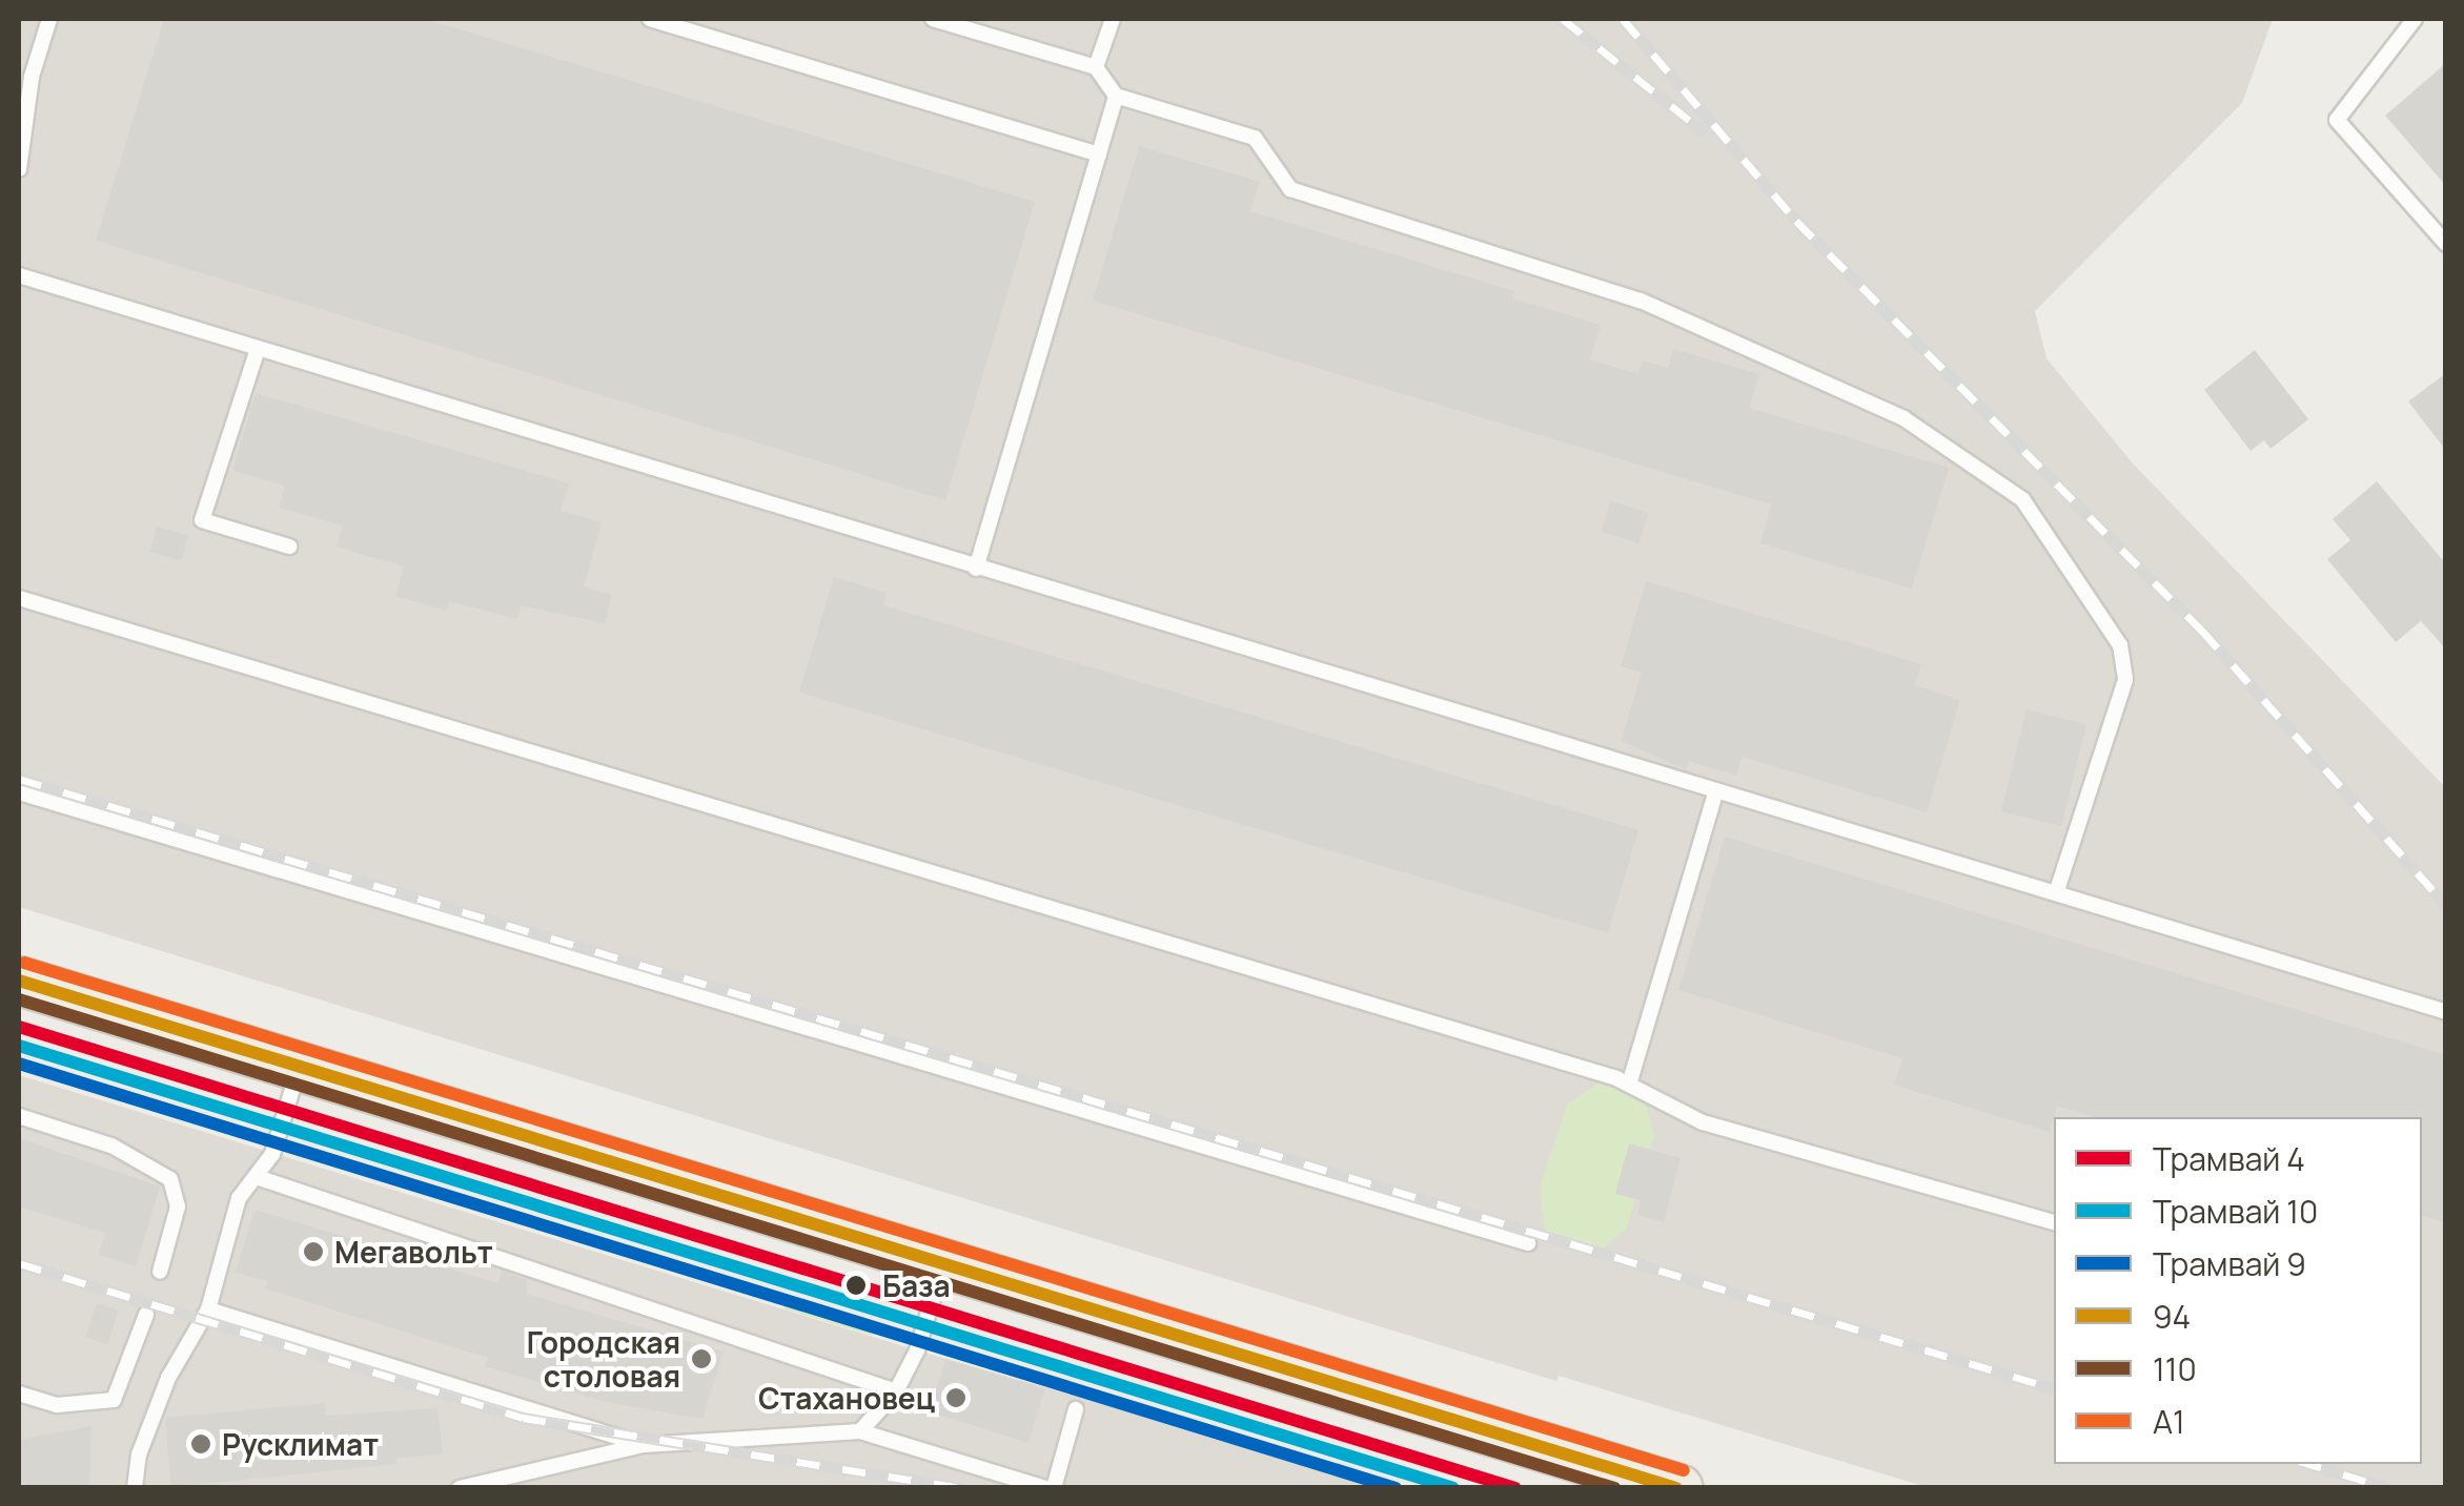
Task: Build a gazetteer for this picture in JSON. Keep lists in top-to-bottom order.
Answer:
{
  "places": [
    "Мегавольт",
    "База",
    "Городская столовая",
    "Стахановец",
    "Русклимат"
  ],
  "lines": [
    "transit line А1",
    "transit line 94",
    "transit line 110",
    "tram line 4",
    "tram line 10",
    "tram line 9"
  ],
  "legend": [
    "Трамвай 4",
    "Трамвай 10",
    "Трамвай 9",
    "94",
    "110",
    "А1"
  ]
}
